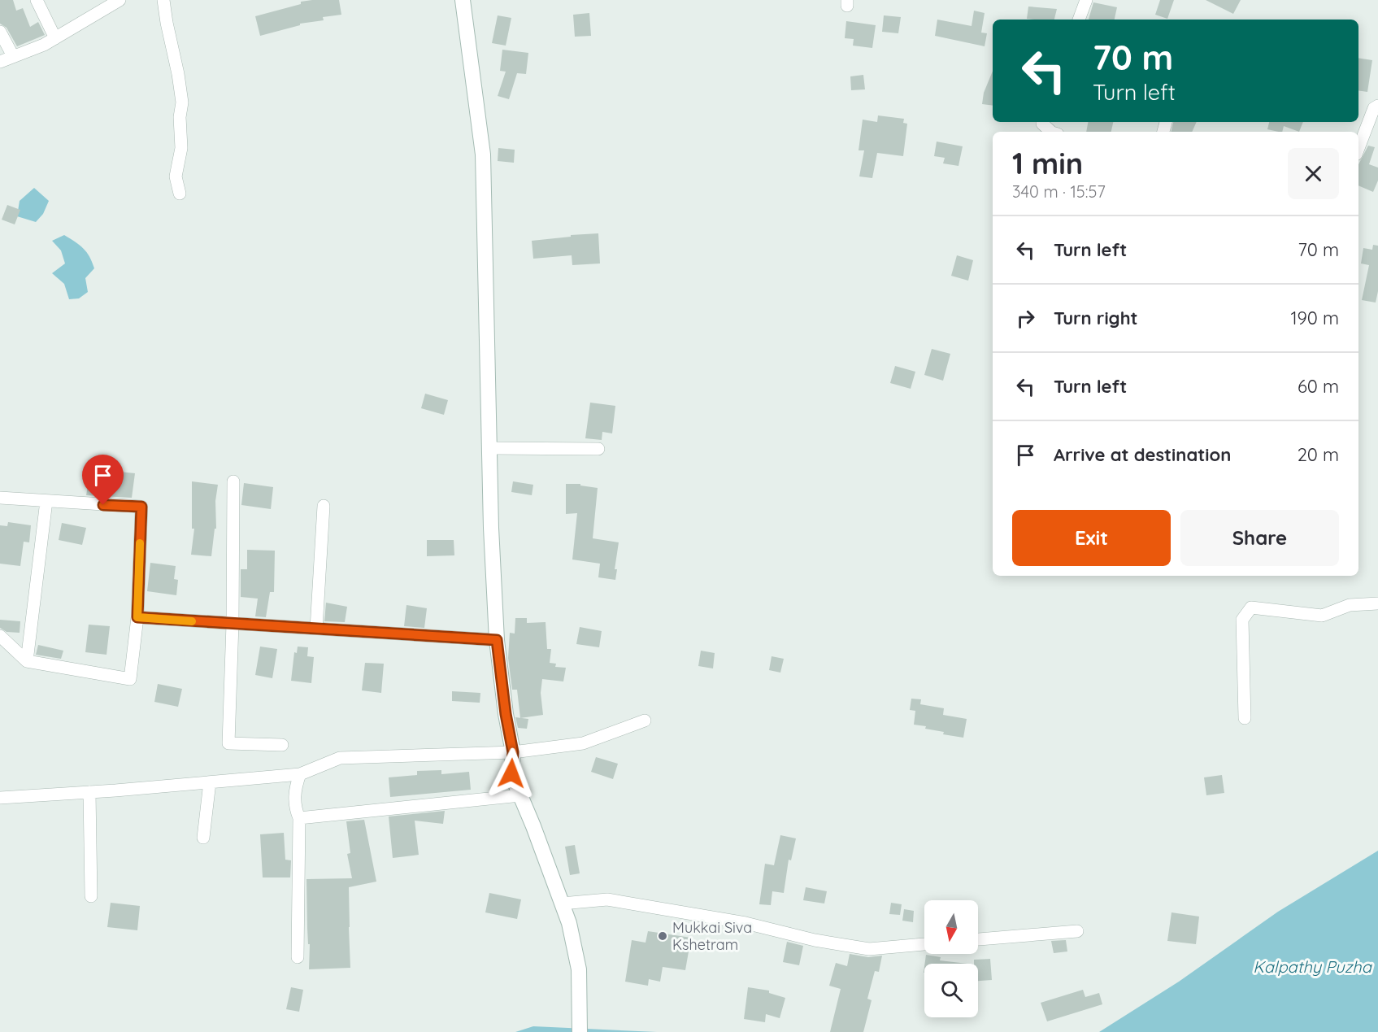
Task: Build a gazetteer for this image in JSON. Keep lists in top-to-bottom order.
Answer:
{
  "water": ["Kalpathy Puzha"],
  "places": ["Mukkai Siva Kshetram"],
  "north": "bottom",
  "page": {
    "turn": ["70 m", "Turn left"],
    "heading": ["1 min", "340 m · 15:57"],
    "list": [
      {
        "name": "Turn left",
        "value": "70 m"
      },
      {
        "name": "Turn right",
        "value": "190 m"
      },
      {
        "name": "Turn left",
        "value": "60 m"
      },
      {
        "name": "Arrive at destination",
        "value": "20 m"
      }
    ],
    "buttons": ["Exit", "Share"]
  }
}
